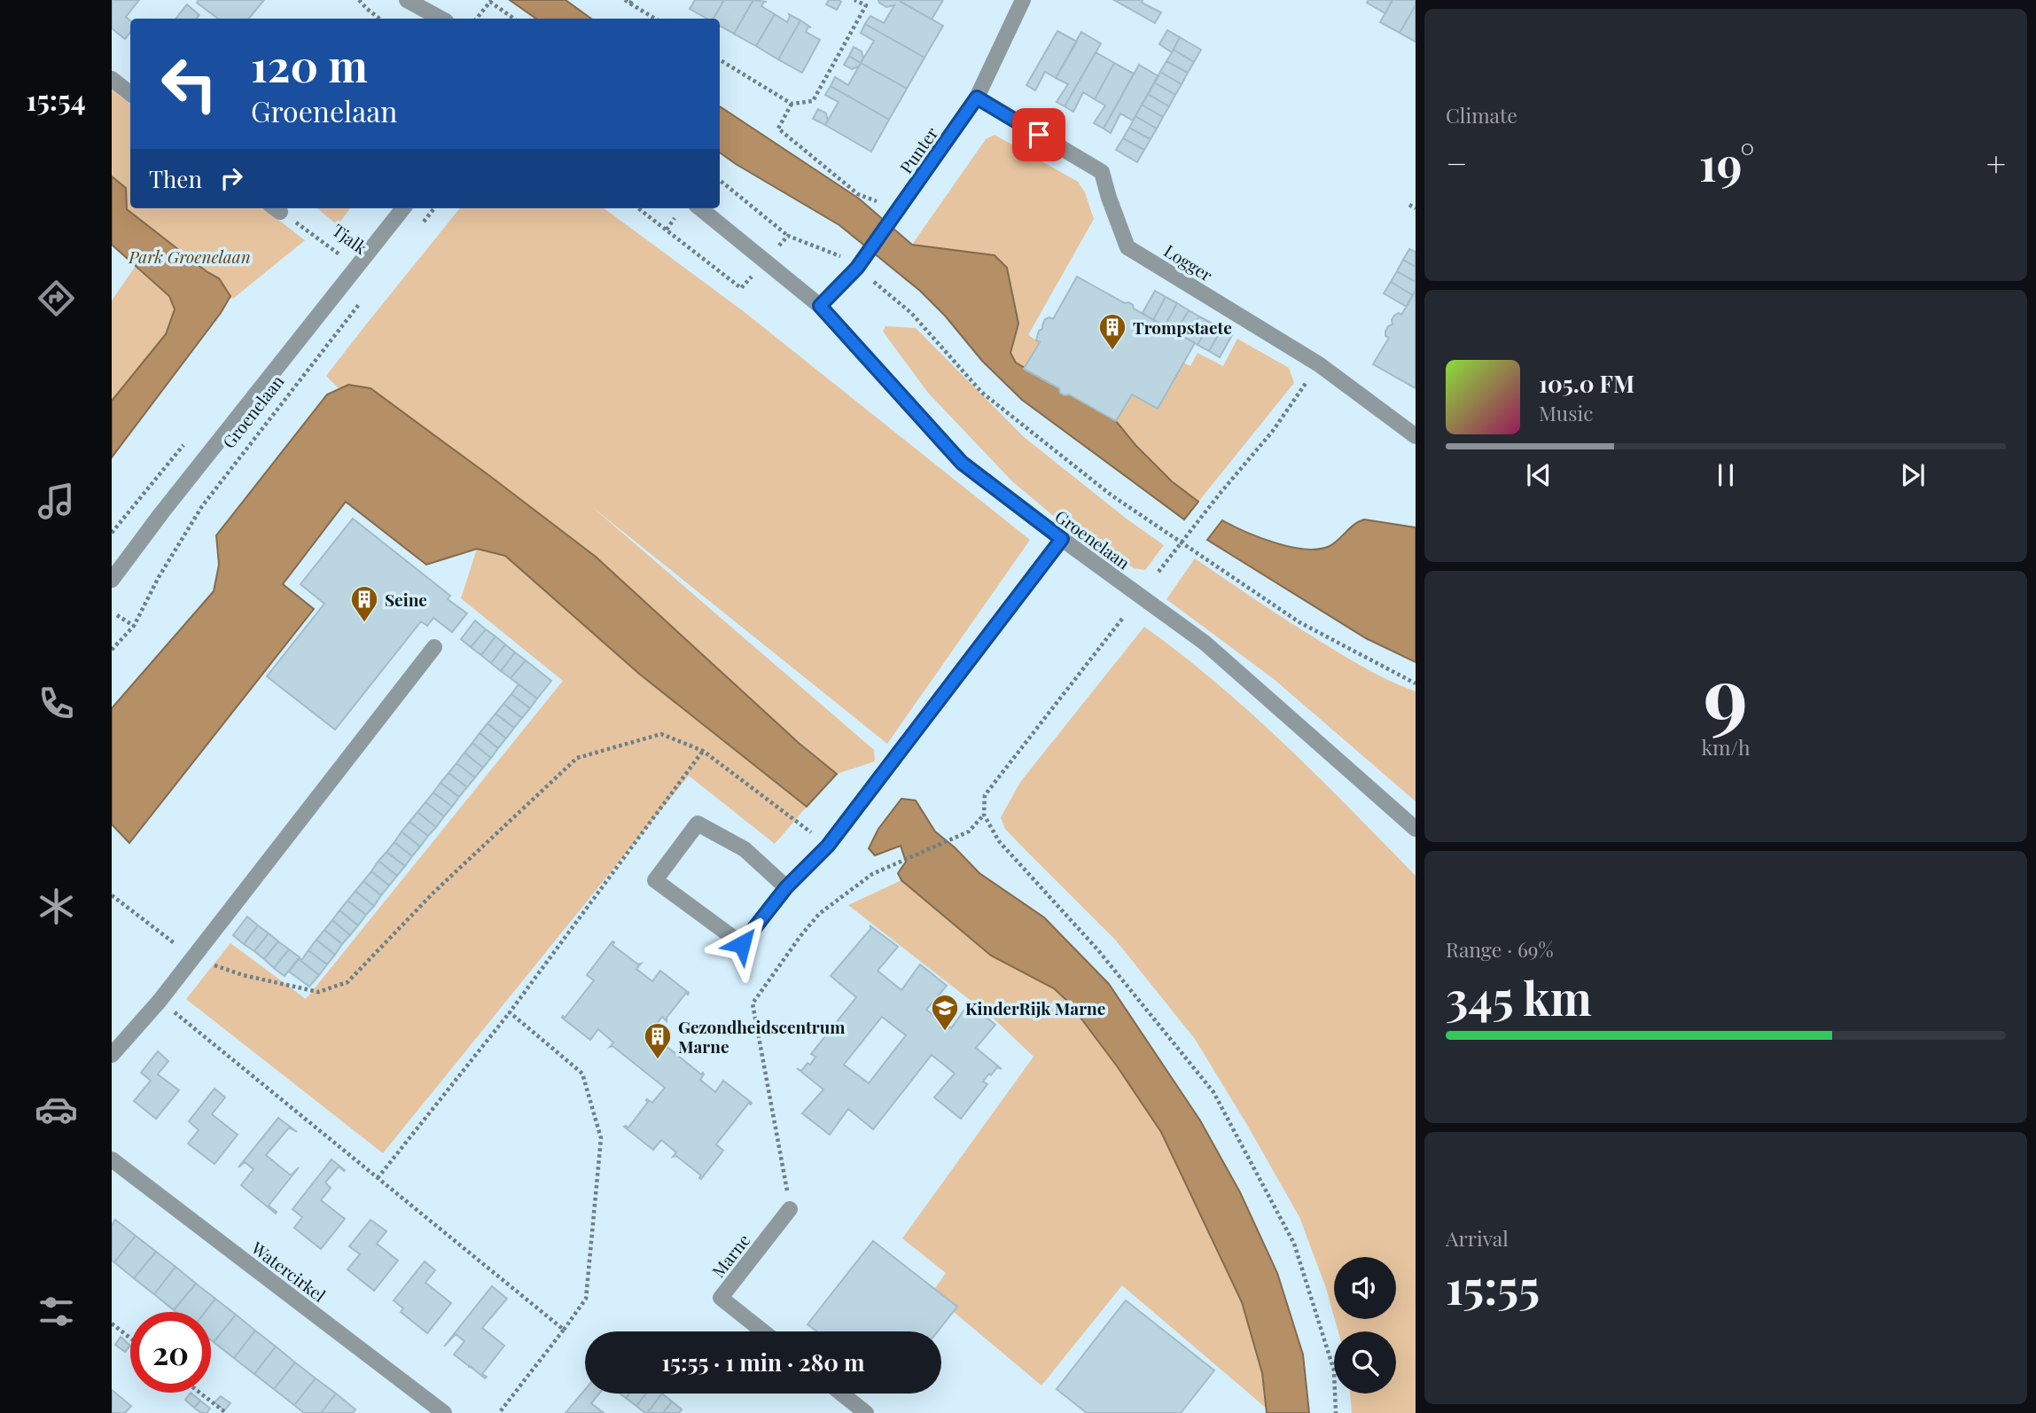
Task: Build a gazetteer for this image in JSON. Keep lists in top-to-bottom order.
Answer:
{
  "streets": {
    "street": [
      "Punter",
      "Logger",
      "Groenelaan",
      "Marne",
      "Watercirkel"
    ],
    "path": ["Tjalk"]
  },
  "crossings": [
    ["Punter", "Logger"],
    ["Punter", "Groenelaan"],
    ["Tjalk", "Groenelaan"]
  ],
  "parks": ["Park Groenelaan"],
  "places": {
    "building": ["Trompstaete", "Seine", "Gezondheidscentrum Marne"],
    "school or university": ["KinderRijk Marne"]
  },
  "page": {
    "tabs": "15:54",
    "tile": [
      "Climate",
      ["9", "km/h"],
      ["Range · 69%", "345 km"],
      ["Arrival", "15:55"]
    ],
    "turn": ["120 m", "Groenelaan"],
    "heat": ["−", "19°", "+"],
    "then": "Then",
    "song": ["105.0 FM", "Music"],
    "limit": "20",
    "trip": "15:55 · 1 min · 280 m"
  }
}
